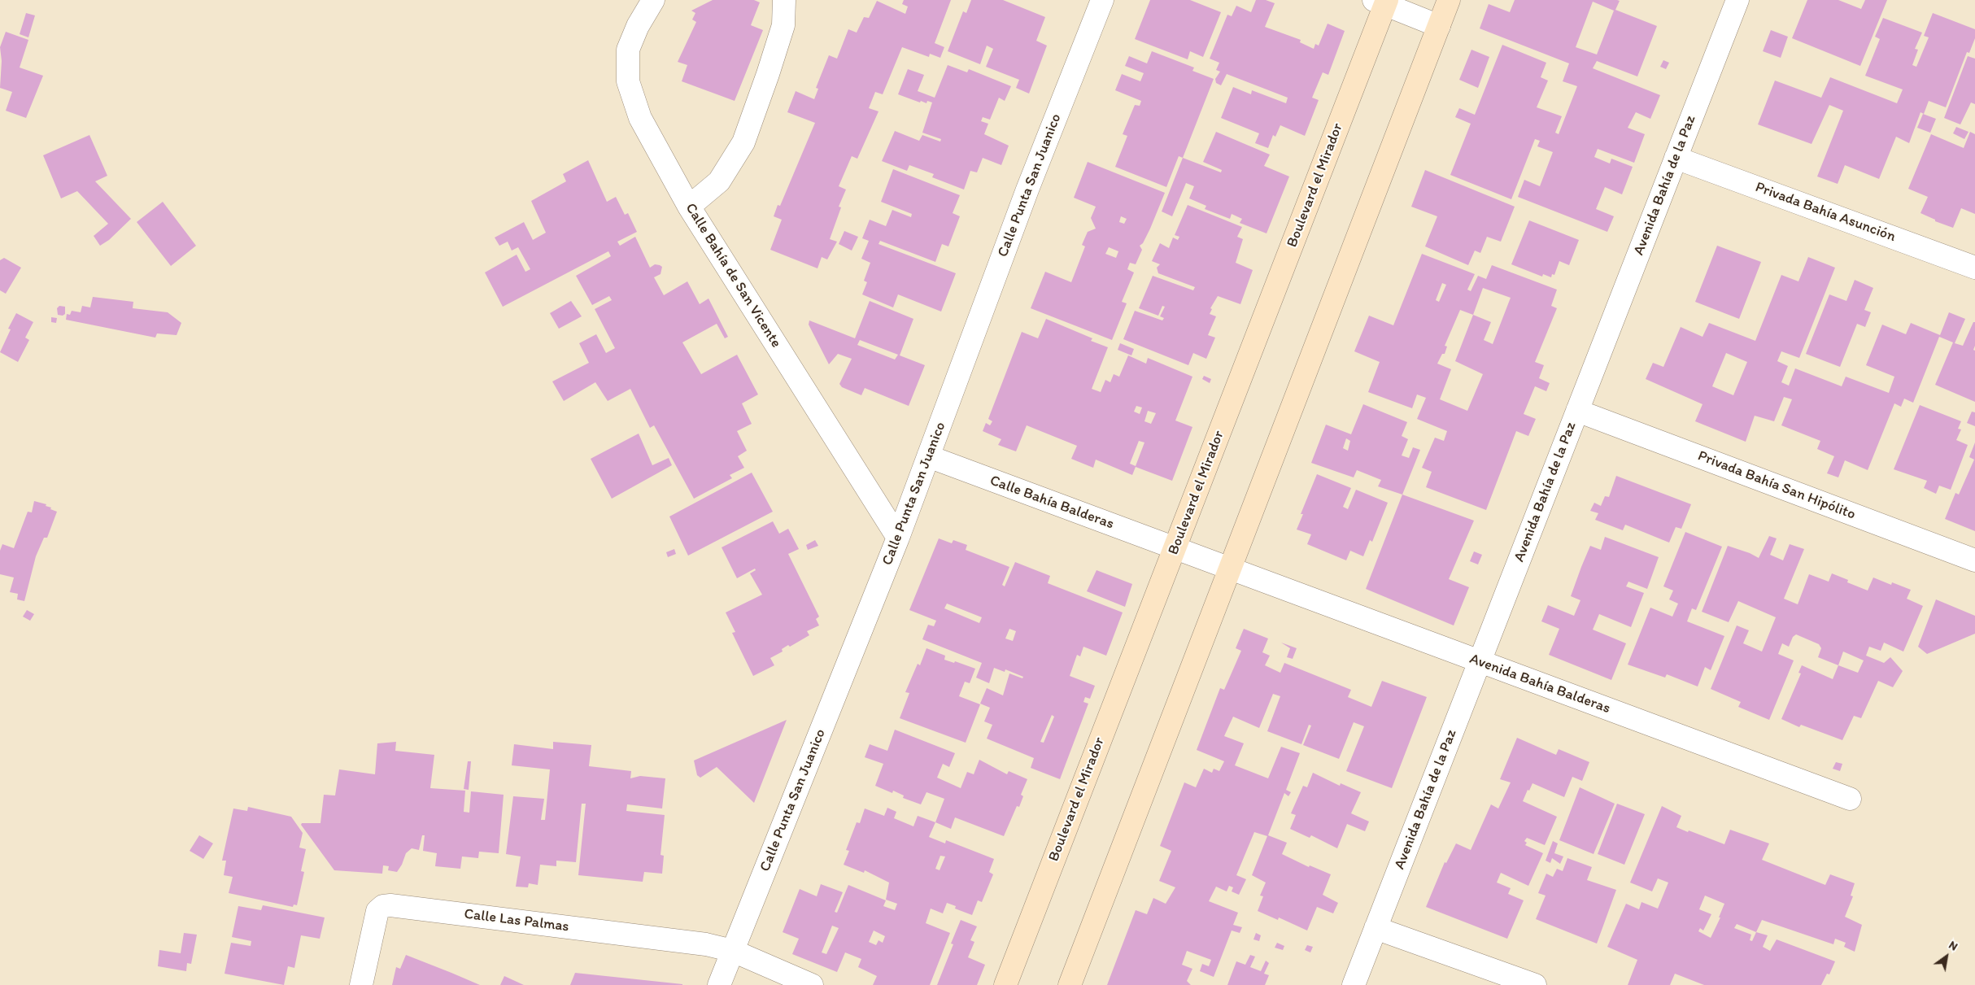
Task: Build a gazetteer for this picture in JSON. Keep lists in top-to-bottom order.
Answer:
{
  "streets": {
    "main road": ["Boulevard el Mirador"],
    "street": [
      "Calle Punta San Juanico",
      "Avenida Bahía de la Paz",
      "Privada Bahía Asunción",
      "Calle Bahía de San Vicente",
      "Privada Bahía San Hipólito",
      "Calle Bahía Balderas",
      "Avenida Bahía Balderas",
      "Calle Las Palmas"
    ]
  },
  "crossings": [
    ["Calle Punta San Juanico", "Calle Bahía de San Vicente"],
    ["Calle Punta San Juanico", "Calle Bahía Balderas"],
    ["Calle Punta San Juanico", "Calle Las Palmas"],
    ["Boulevard el Mirador", "Calle Bahía Balderas"],
    ["Avenida Bahía de la Paz", "Privada Bahía Asunción"],
    ["Avenida Bahía de la Paz", "Privada Bahía San Hipólito"],
    ["Avenida Bahía de la Paz", "Avenida Bahía Balderas"],
    ["Calle Bahía Balderas", "Avenida Bahía Balderas"]
  ],
  "north": "top right"
}
